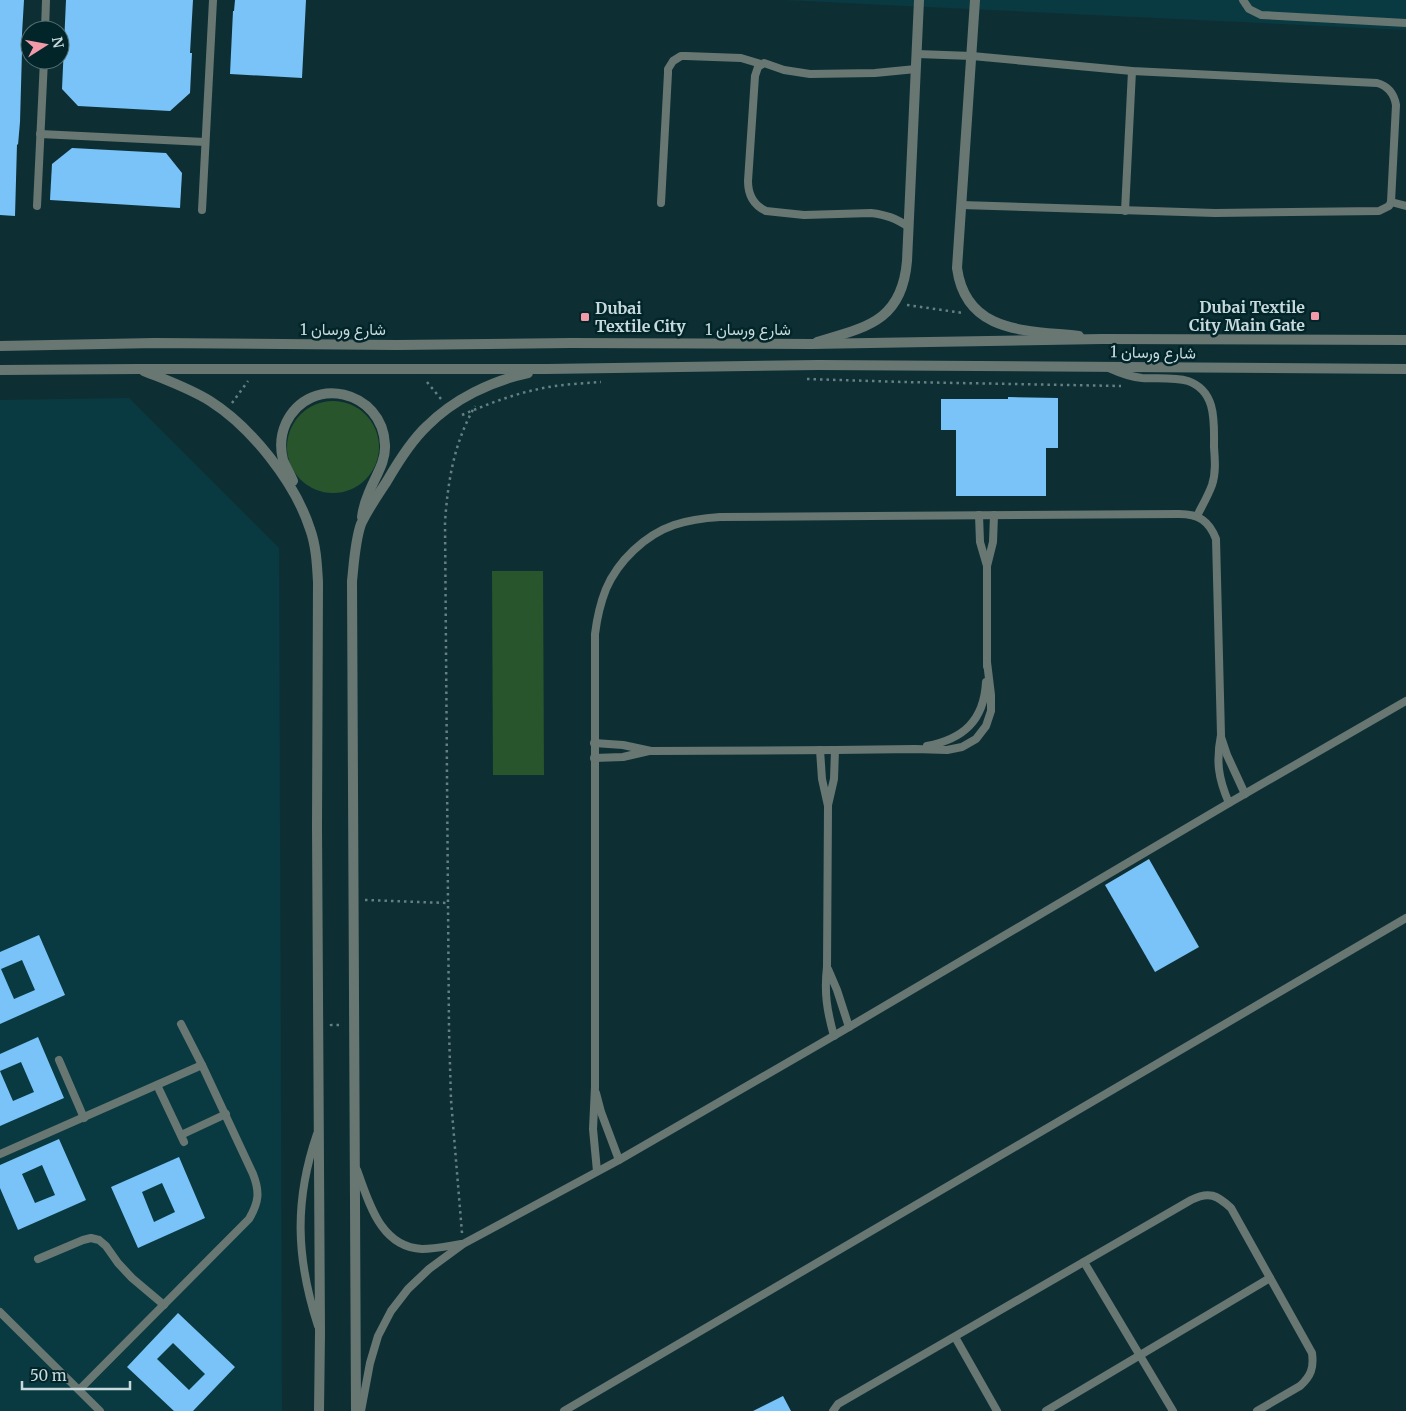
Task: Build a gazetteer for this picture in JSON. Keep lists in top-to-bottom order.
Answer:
{
  "streets": {
    "street": ["شارع ورسان 1"]
  },
  "places": {
    "transit": ["Dubai Textile City Main Gate", "Dubai Textile City"]
  },
  "scale_bar": "50 m",
  "north": "right"
}
